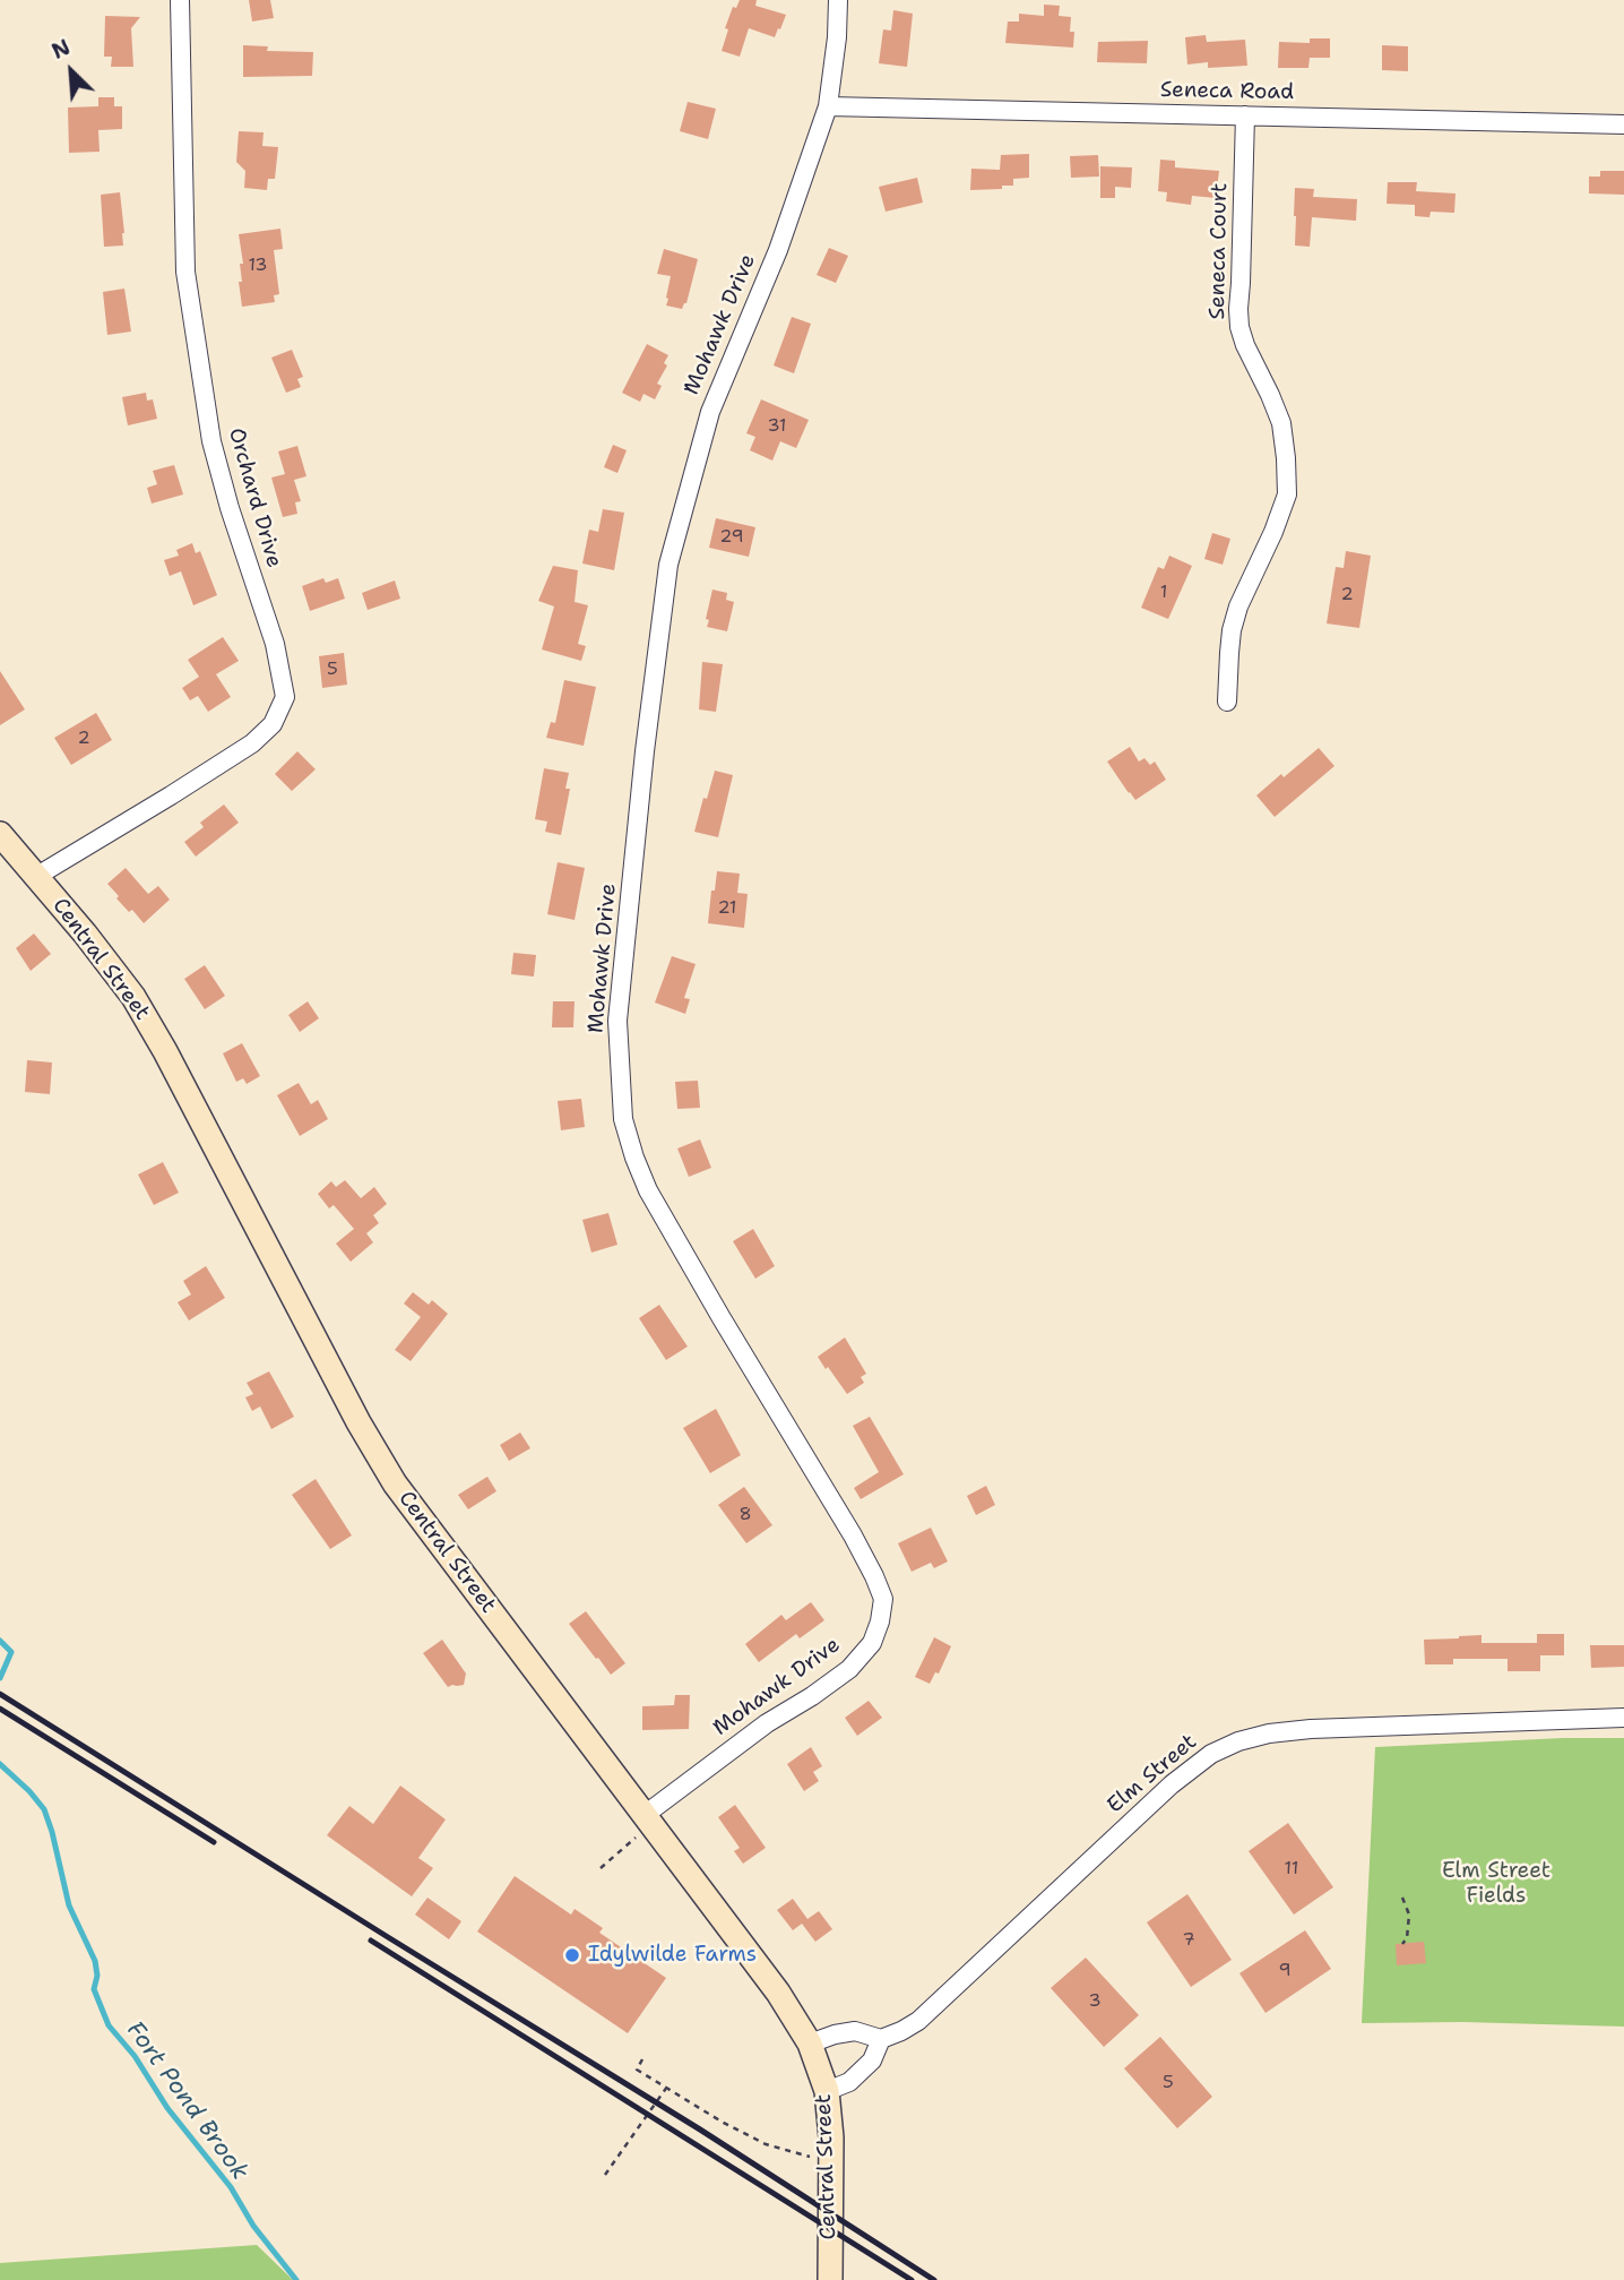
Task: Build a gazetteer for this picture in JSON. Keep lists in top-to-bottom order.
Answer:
{
  "streets": {
    "street": [
      "Seneca Road",
      "Seneca Court",
      "Mohawk Drive",
      "Orchard Drive",
      "Central Street",
      "Elm Street"
    ]
  },
  "crossings": [
    ["Seneca Road", "Seneca Court"],
    ["Seneca Road", "Mohawk Drive"],
    ["Mohawk Drive", "Central Street"],
    ["Orchard Drive", "Central Street"]
  ],
  "water": ["Fort Pond Brook"],
  "parks": ["Elm Street Fields"],
  "places": ["Idylwilde Farms"],
  "house_numbers": [
    "13",
    "31",
    "29",
    "1",
    "2",
    "5",
    "2",
    "21",
    "8",
    "11",
    "7",
    "9",
    "3",
    "5"
  ],
  "north": "top left"
}
